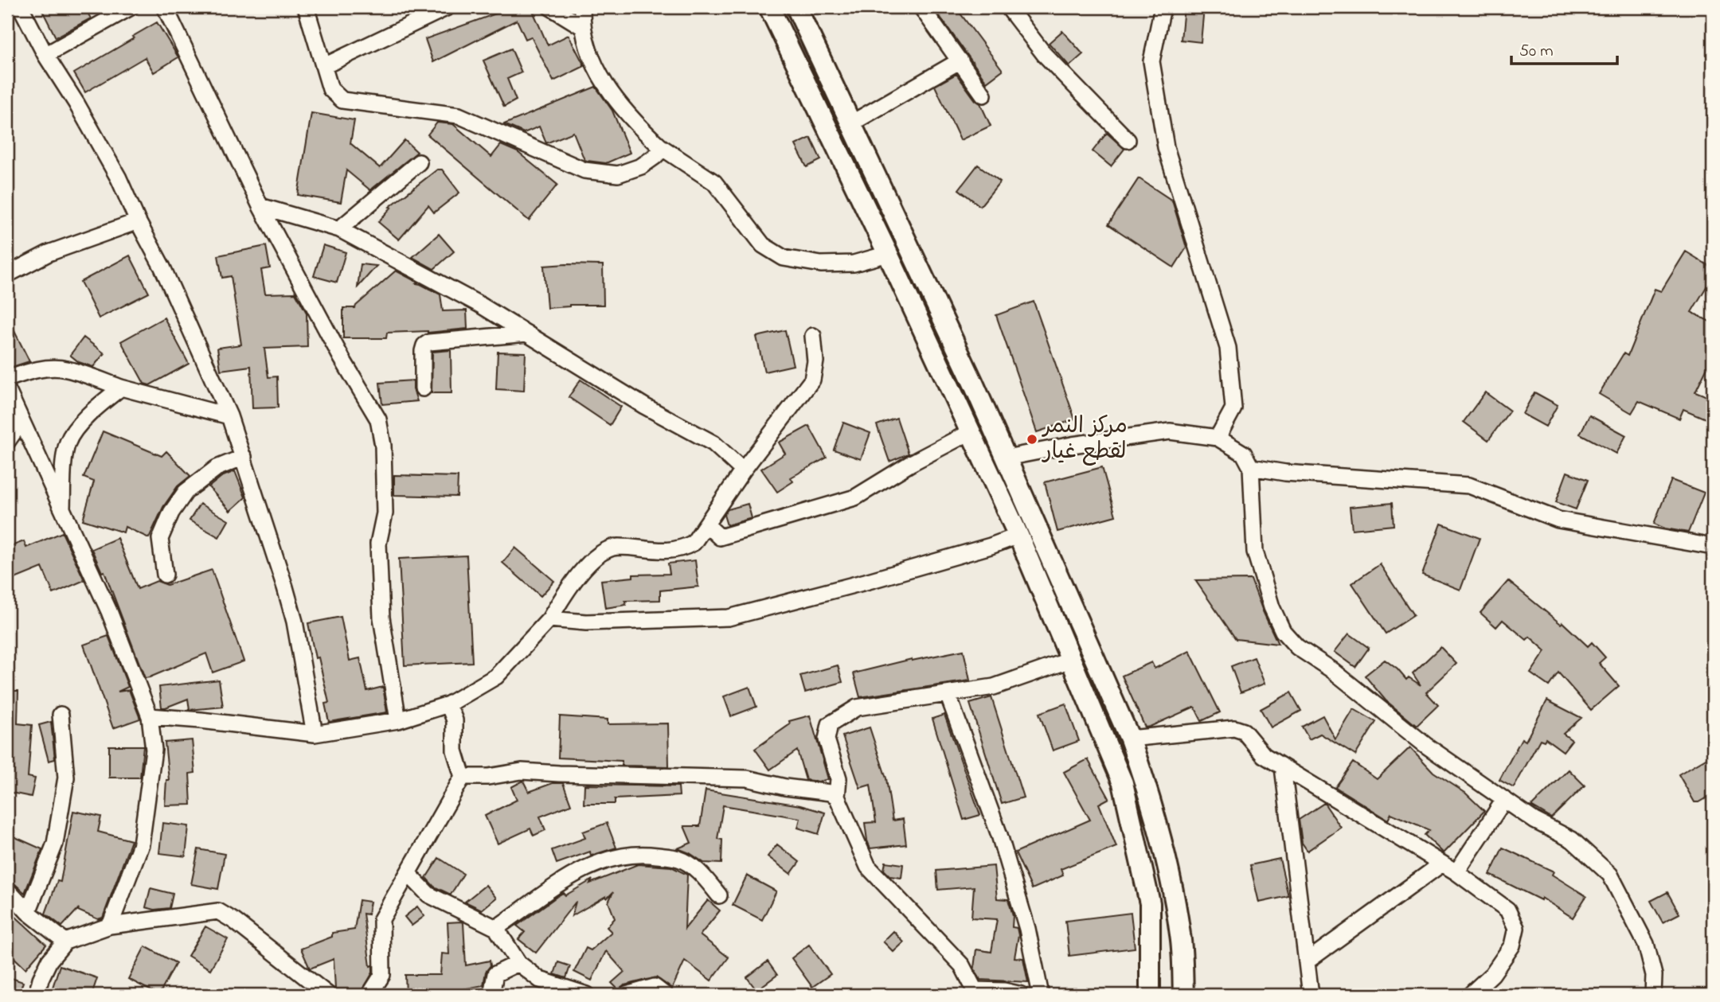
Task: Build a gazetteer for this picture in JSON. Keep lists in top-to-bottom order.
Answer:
{
  "places": ["مركز النمر لقطع غيار"],
  "scale_bar": "50 m"
}
